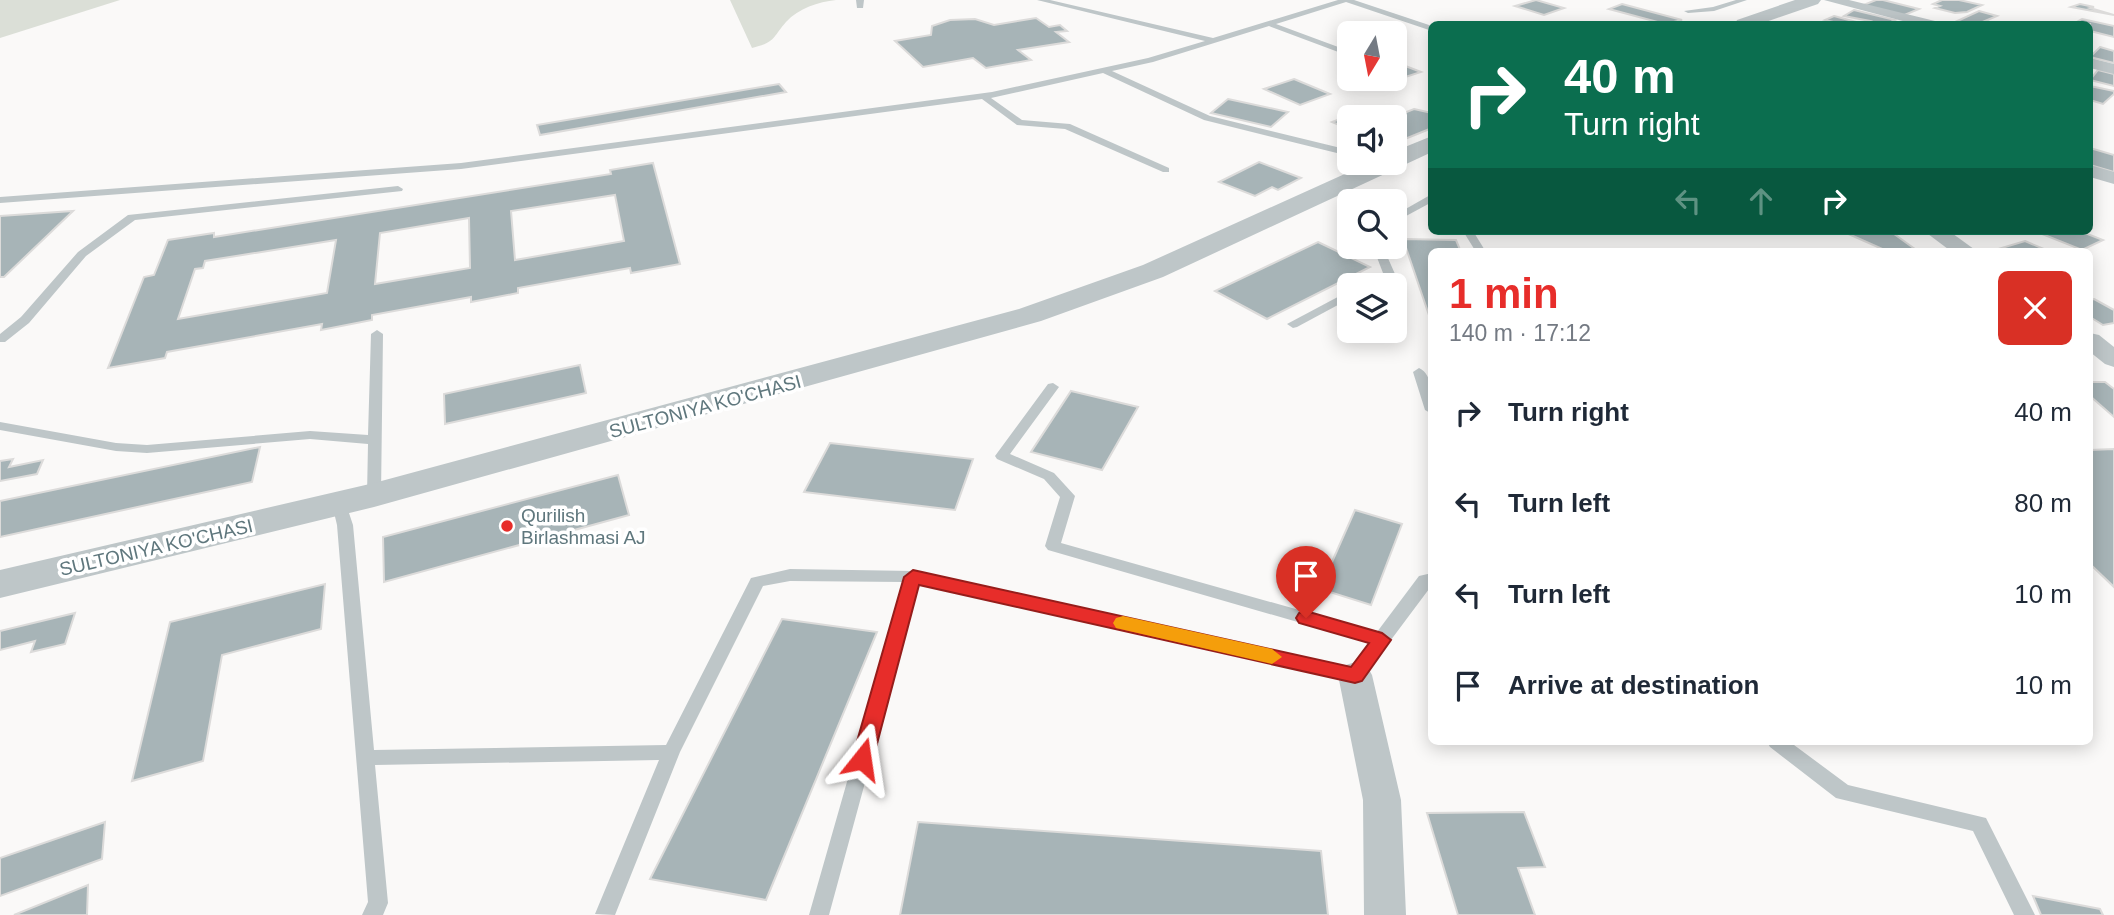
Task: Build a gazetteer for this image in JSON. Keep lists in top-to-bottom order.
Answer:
{
  "streets": {
    "street": ["SULTONIYA KO'CHASI"]
  },
  "places": ["Qurilish Birlashmasi AJ"],
  "north": "bottom",
  "page": {
    "turn": ["40 m", "Turn right"],
    "heading": ["1 min", "140 m · 17:12"],
    "list": [
      {
        "name": "Turn right",
        "value": "40 m"
      },
      {
        "name": "Turn left",
        "value": "80 m"
      },
      {
        "name": "Turn left",
        "value": "10 m"
      },
      {
        "name": "Arrive at destination",
        "value": "10 m"
      }
    ]
  }
}
